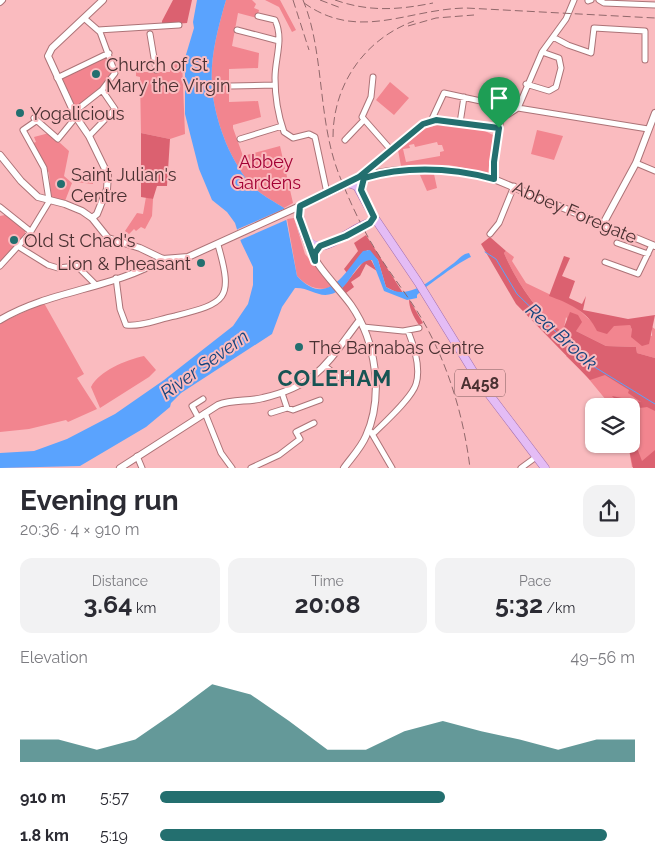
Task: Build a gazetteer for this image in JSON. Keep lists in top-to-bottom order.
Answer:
{
  "streets": {
    "main road": ["Abbey Foregate", "A458"]
  },
  "districts": ["COLEHAM"],
  "water": ["Rea Brook", "River Severn"],
  "parks": ["Abbey Gardens"],
  "places": [
    "Church of St Mary the Virgin",
    "Yogalicious",
    "Saint Julian's Centre",
    "Old St Chad's",
    "Lion & Pheasant",
    "The Barnabas Centre"
  ],
  "page": {
    "heading": ["Evening run", "20:36 · 4 × 910 m"],
    "stats": [
      ["Distance", "3.64 km"],
      ["Time", "20:08"],
      ["Pace", "5:32 /km"]
    ],
    "chart": ["Elevation", "49–56 m"],
    "list": [
      {
        "name": "910 m",
        "note": "5:57"
      },
      {
        "name": "1.8 km",
        "note": "5:19"
      }
    ]
  }
}
